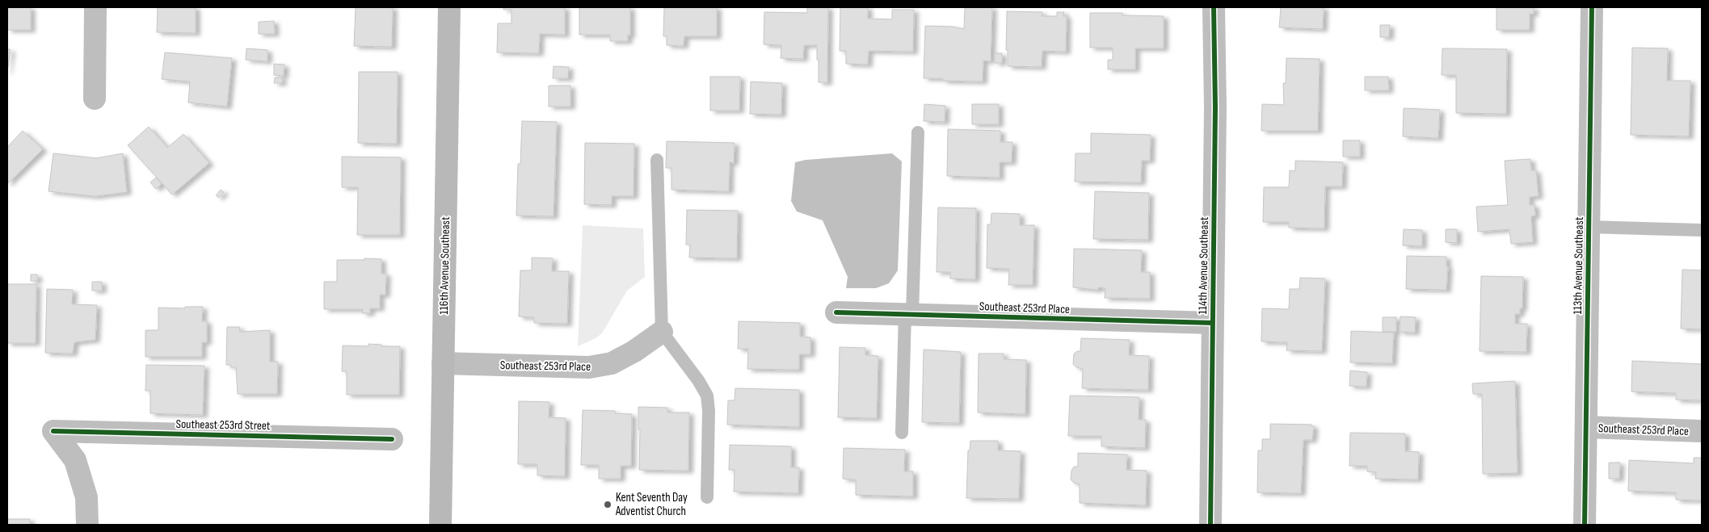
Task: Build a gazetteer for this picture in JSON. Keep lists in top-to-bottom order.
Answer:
{
  "streets": {
    "main road": ["116th Avenue Southeast"],
    "street": [
      "114th Avenue Southeast",
      "113th Avenue Southeast",
      "Southeast 253rd Place",
      "Southeast 253rd Street"
    ]
  },
  "crossings": [
    ["116th Avenue Southeast", "Southeast 253rd Place"],
    ["114th Avenue Southeast", "Southeast 253rd Place"],
    ["113th Avenue Southeast", "Southeast 253rd Place"]
  ],
  "places": ["Kent Seventh Day Adventist Church"]
}
